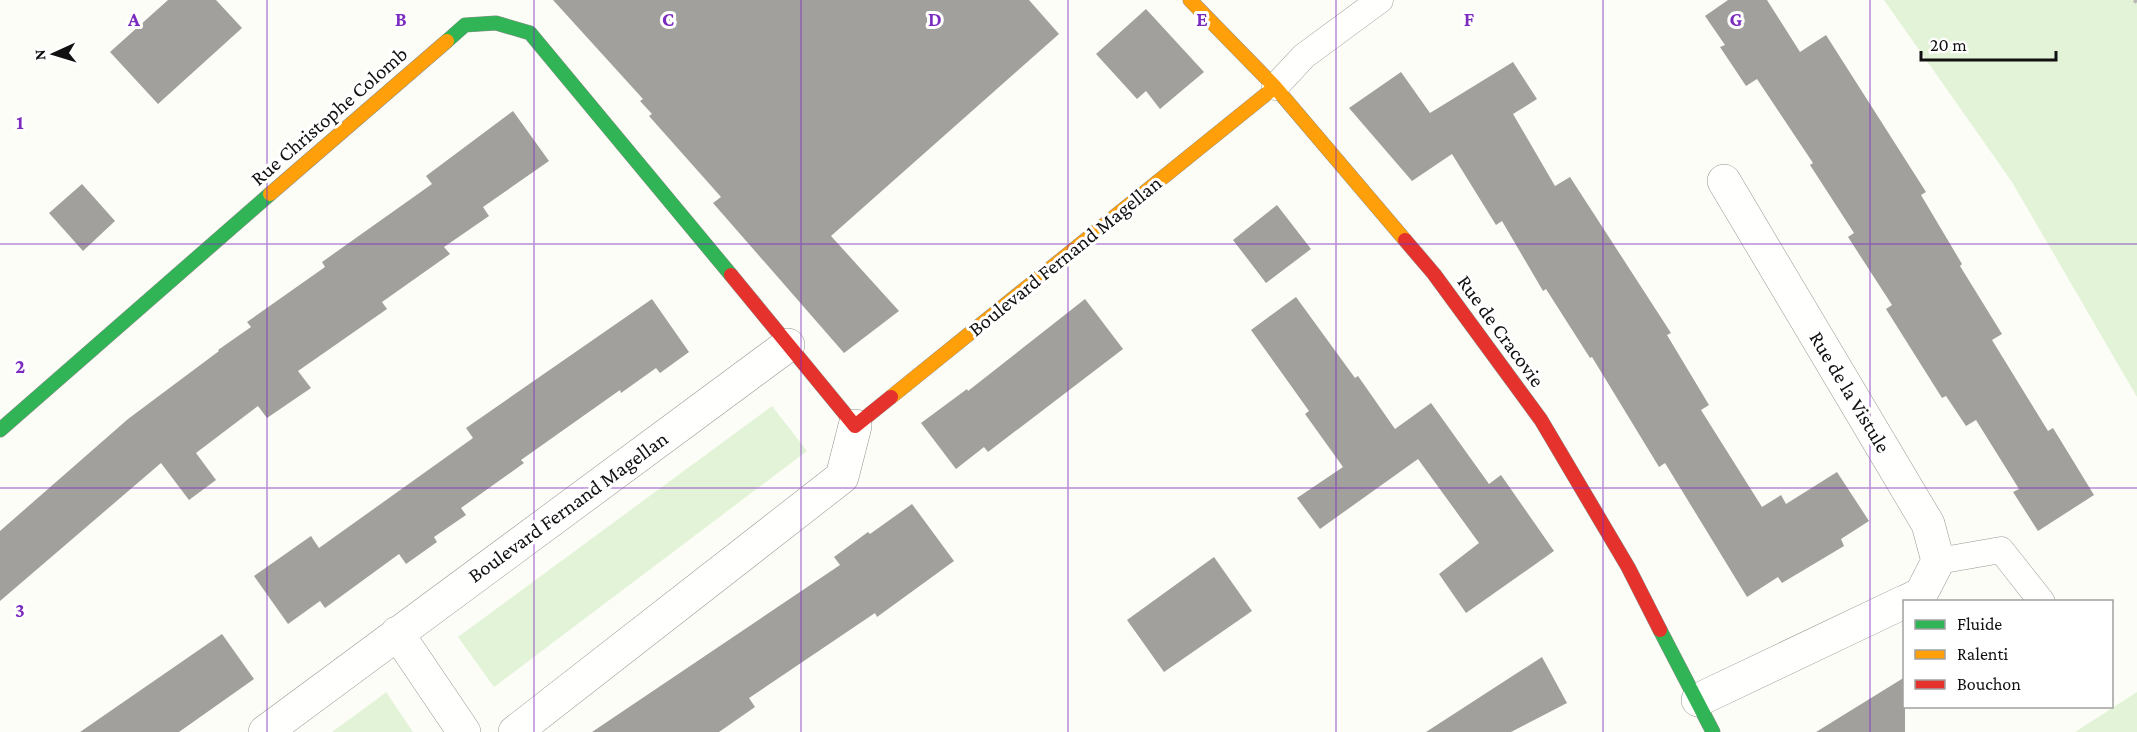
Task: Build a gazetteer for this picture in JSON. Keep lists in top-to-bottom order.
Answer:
{
  "streets": {
    "street": [
      "Rue Christophe Colomb",
      "Boulevard Fernand Magellan",
      "Rue de Cracovie",
      "Rue de la Vistule"
    ]
  },
  "crossings": [
    ["Rue Christophe Colomb", "Boulevard Fernand Magellan"],
    ["Boulevard Fernand Magellan", "Rue de Cracovie"]
  ],
  "legend": ["Fluide", "Ralenti", "Bouchon"],
  "scale_bar": "20 m",
  "north": "left",
  "grid": {
    "columns": [
      "A",
      "B",
      "C",
      "D",
      "E",
      "F",
      "G"
    ],
    "rows": ["1", "2", "3"]
  }
}
